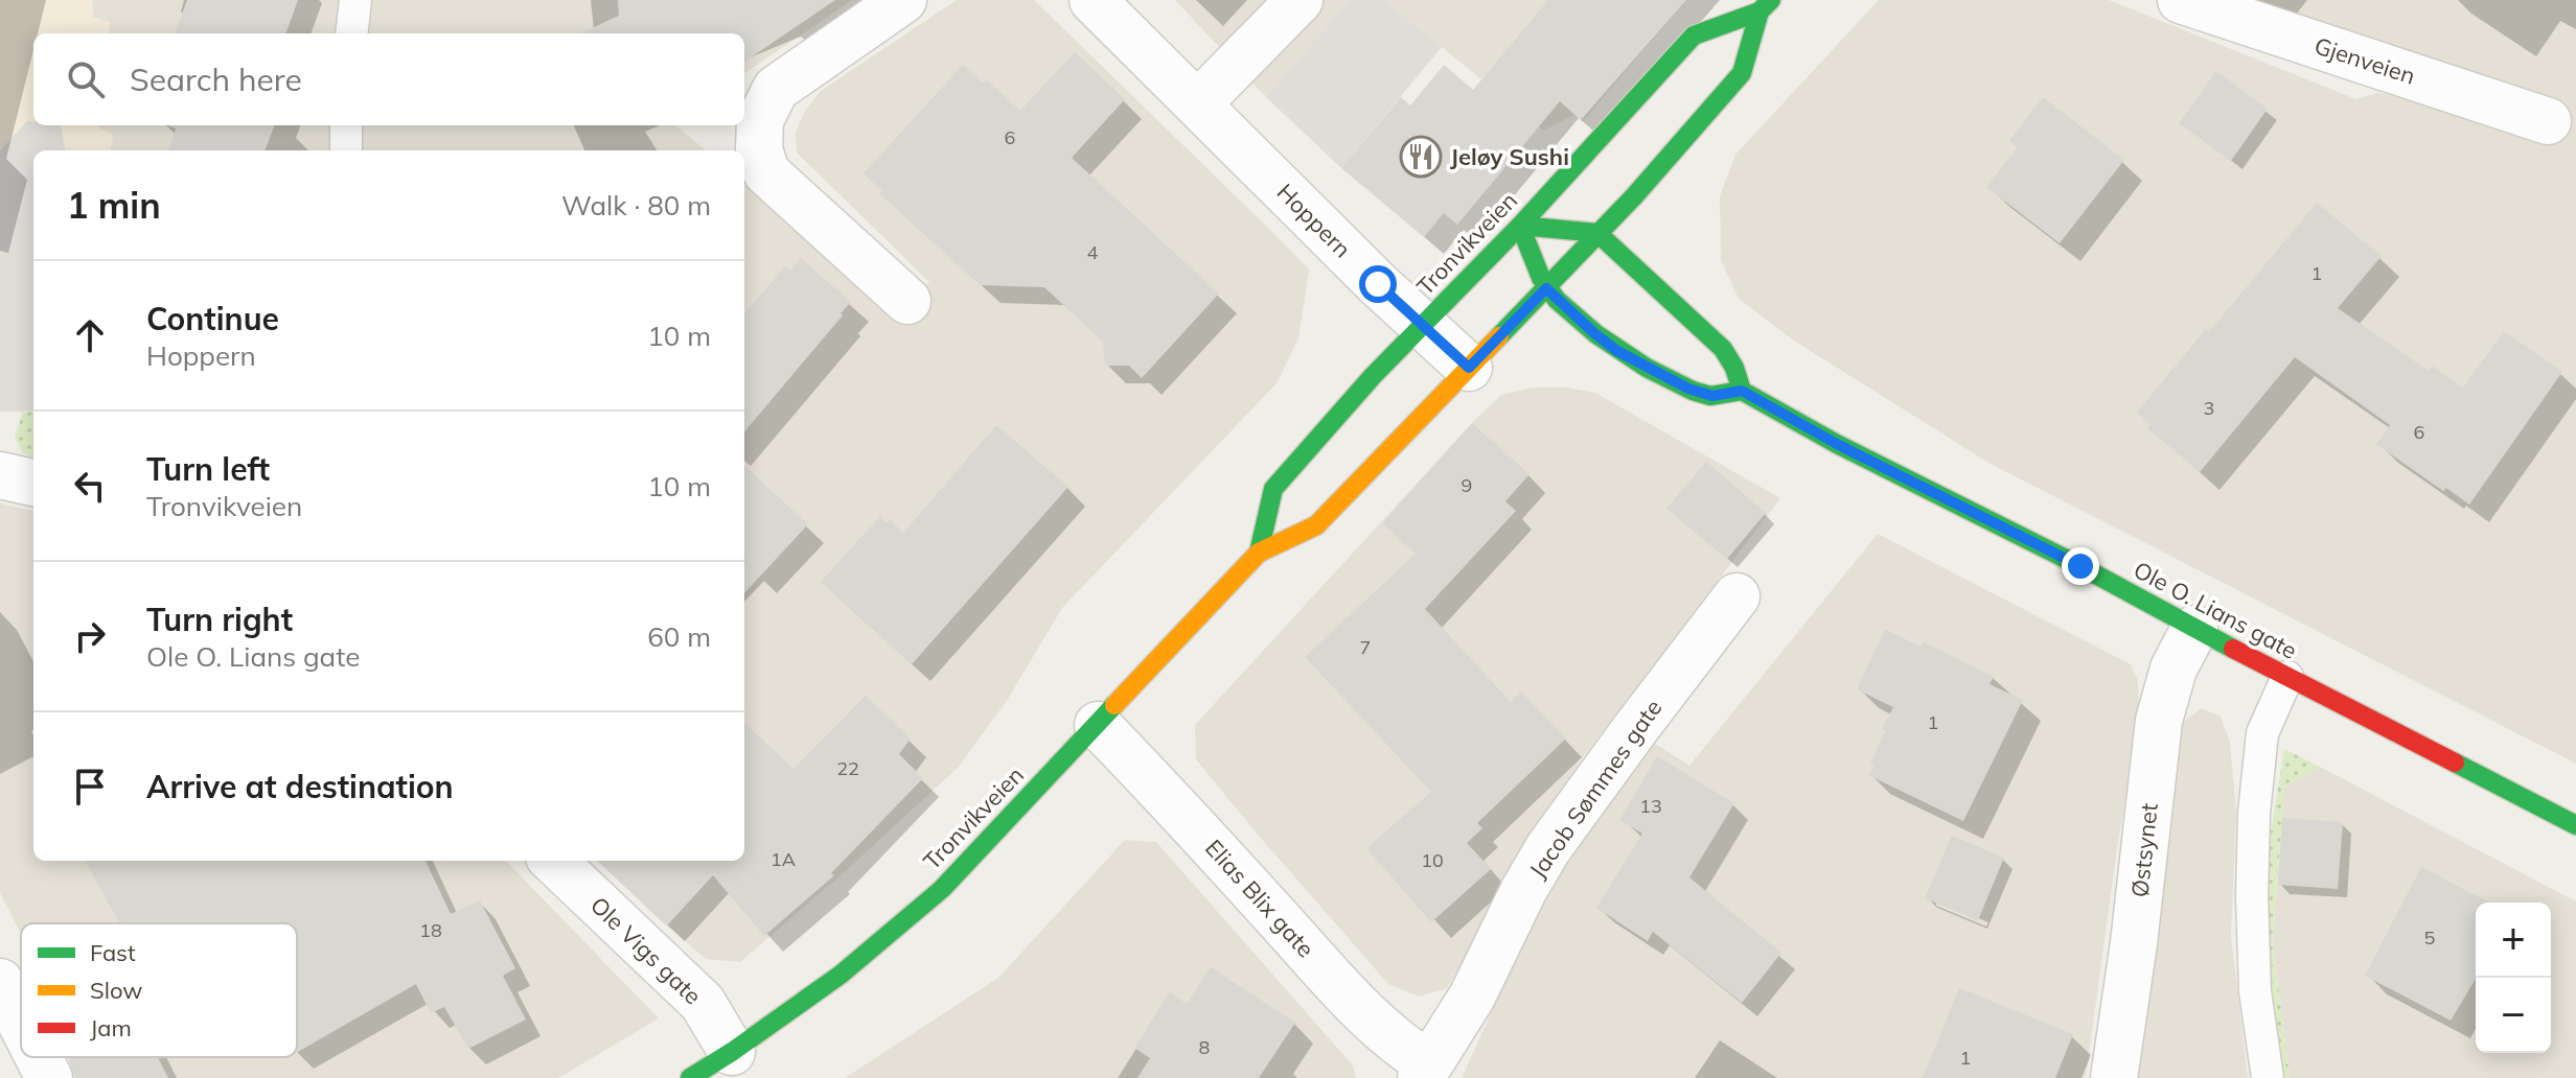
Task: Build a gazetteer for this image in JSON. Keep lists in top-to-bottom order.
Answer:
{
  "streets": {
    "main road": ["Tronvikveien", "Ole O. Lians gate"],
    "street": [
      "Gjenveien",
      "Hoppern",
      "Jacob Sømmes gate",
      "Østsynet",
      "Elias Blix gate",
      "Ole Vigs gate"
    ]
  },
  "crossings": [
    ["Hoppern", "Tronvikveien"],
    ["Tronvikveien", "Elias Blix gate"],
    ["Tronvikveien", "Ole Vigs gate"],
    ["Ole O. Lians gate", "Østsynet"],
    ["Jacob Sømmes gate", "Elias Blix gate"]
  ],
  "places": {
    "restaurant": ["Jeløy Sushi"]
  },
  "house_numbers": [
    "6",
    "4",
    "1",
    "3",
    "6",
    "9",
    "7",
    "1",
    "22",
    "13",
    "1A",
    "10",
    "18",
    "5",
    "8",
    "1"
  ],
  "legend": ["Fast", "Slow", "Jam"],
  "page": {
    "search": "Search here",
    "heading": ["1 min", "Walk · 80 m"],
    "list": [
      ["Continue", "Hoppern", "10 m"],
      ["Turn left", "Tronvikveien", "10 m"],
      ["Turn right", "Ole O. Lians gate", "60 m"],
      "Arrive at destination"
    ],
    "map_buttons": ["+", "−"]
  }
}
